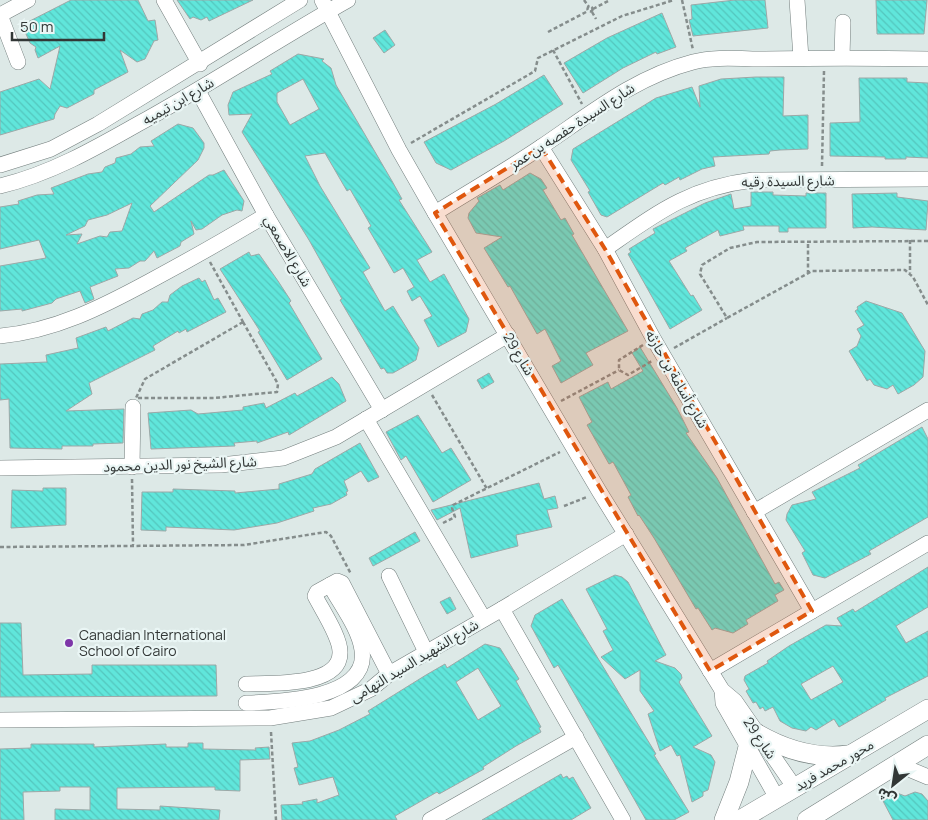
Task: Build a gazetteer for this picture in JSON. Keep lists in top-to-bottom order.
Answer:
{
  "streets": {
    "main road": ["محور محمد فريد"],
    "street": [
      "شارع ابن تيميه",
      "شارع السيدة حفصه بن عمر",
      "شارع السيدة رقيه",
      "شارع الاصمعي",
      "شارع 29",
      "شارع أسامة بن حارثه",
      "شارع الشيخ نور الدين محمود",
      "شارع الشهيد السيد التهامى"
    ]
  },
  "crossings": [
    ["شارع ابن تيميه", "شارع الاصمعي"],
    ["شارع ابن تيميه", "شارع 29"],
    ["شارع السيدة حفصه بن عمر", "شارع 29"],
    ["شارع السيدة حفصه بن عمر", "شارع أسامة بن حارثه"],
    ["شارع السيدة رقيه", "شارع أسامة بن حارثه"],
    ["شارع الاصمعي", "شارع الشيخ نور الدين محمود"],
    ["شارع 29", "شارع الشيخ نور الدين محمود"],
    ["شارع 29", "شارع الشهيد السيد التهامى"],
    ["شارع 29", "محور محمد فريد"]
  ],
  "places": ["Canadian International School of Cairo"],
  "scale_bar": "50 m",
  "north": "bottom left"
}
